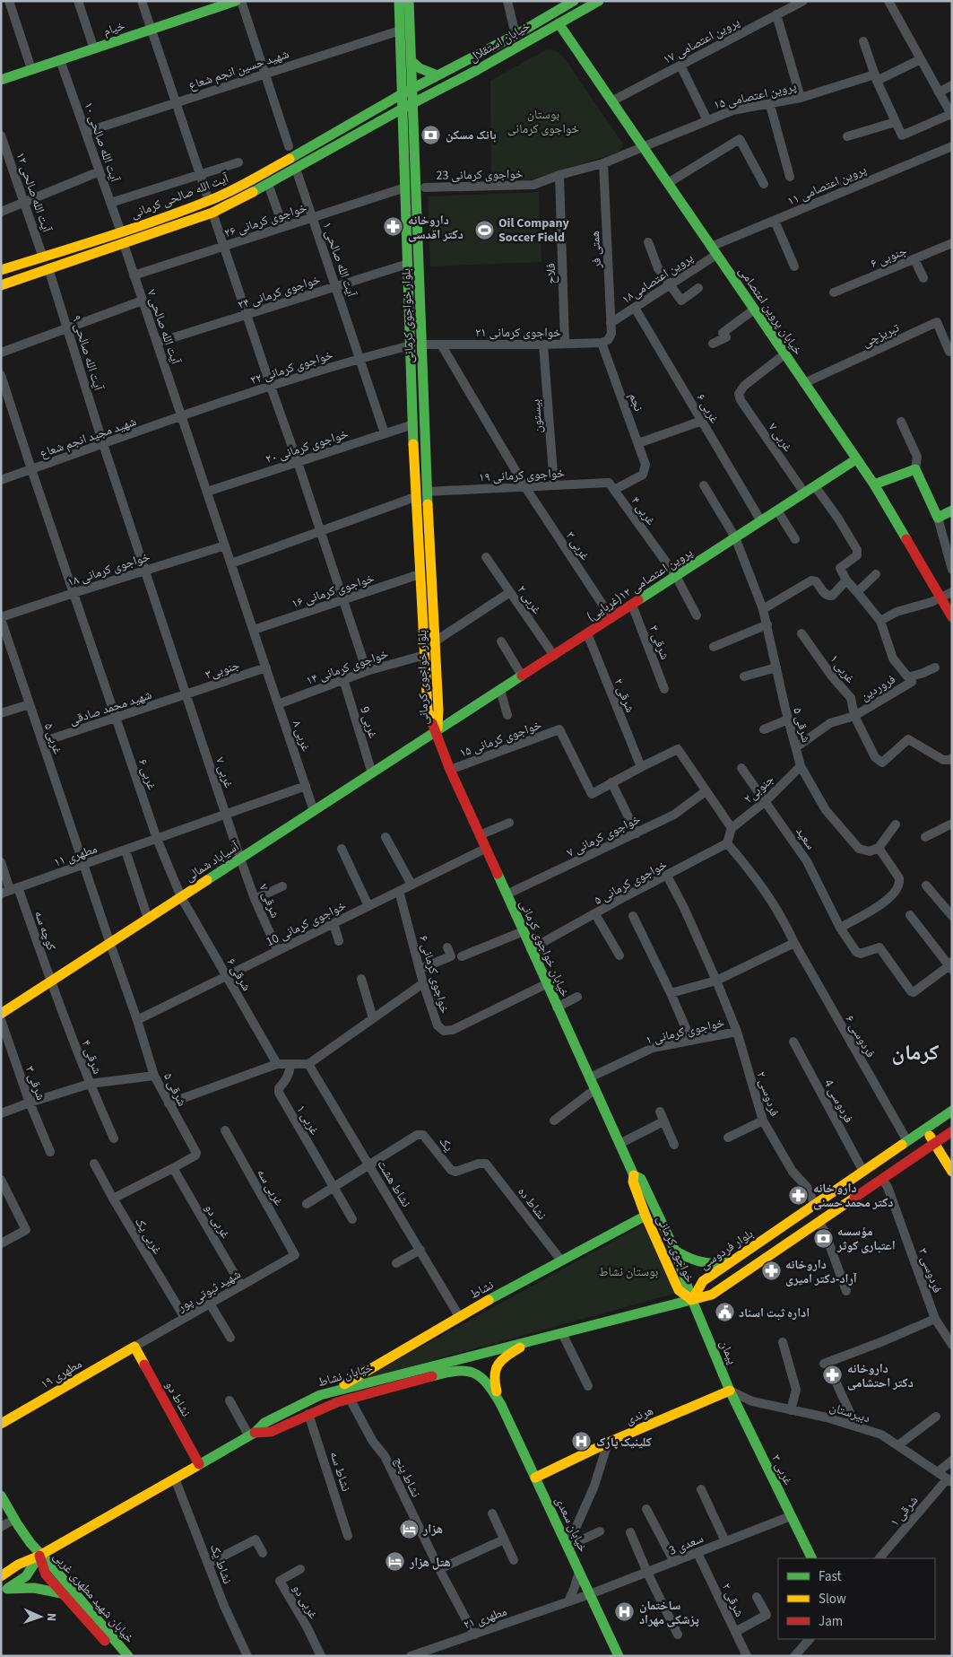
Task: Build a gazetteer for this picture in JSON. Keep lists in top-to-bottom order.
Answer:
{
  "streets": {
    "main road": [
      "خیام",
      "خیابان استقلال",
      "آیت الله صالحی کرمانی",
      "خیابان پروین اعتصامی",
      "بلوار خواجوی کرمانی",
      "پروین اعتصامی ۱۲(غربایی)",
      "آسیاباد شمالی",
      "خیابان خواجوی کرمانی",
      "خواجوی کرمانی",
      "بلوار فردوسی",
      "نشاط",
      "پیمان",
      "مطهری ۱۹",
      "خیابان نشاط",
      "نشاط دو",
      "هرندی",
      "۳ غربی",
      "خیابان سعدی",
      "خیابان شهید مطهری غربی"
    ],
    "street": [
      "پروین اعتصامی ۱۷",
      "شهید حسین انجم شعاع",
      "پروین اعتصامی ۱۵",
      "آیت الله صالحی ۱۰",
      "خواجوی کرمانی 23",
      "پروین اعتصامی ۱۱",
      "آیت الله صالحی ۱۲",
      "خواجوی کرمانی ۲۶",
      "همتی فر",
      "جنوبی ۶",
      "آیت الله صالحی ۱",
      "فلاح",
      "پروین اعتصامی۱۸",
      "خواجوی کرمانی ۲۴",
      "آیت الله صالحی ۷",
      "خواجوی کرمانی ۲۱",
      "تبریزچی",
      "آیت الله صالحی ۹",
      "خواجوی کرمانی ۲۲",
      "نجم",
      "غربی ۶",
      "بیستون",
      "شهید مجید انجم شعاع",
      "غربی ۷",
      "خواجوی کرمانی ۲۰",
      "خواجوی کرمانی ۱۹",
      "غربی ۴",
      "غربی ۳",
      "خواجوی کرمانی ۱۸",
      "خواجوی کرمانی ۱۶",
      "غربی ۲",
      "شرقی ۳",
      "خواجوی کرمانی ۱۴",
      "غربی ۱",
      "جنوبی۳",
      "فروردین",
      "شرقی ۲",
      "شهید محمد صادقی",
      "غربی 9",
      "شرقی ۵",
      "۸ غربی",
      "۵ غربی",
      "خواجوی کرمانی ۱۵",
      "۷ غربی",
      "۶ غربی",
      "جنوبی۲",
      "خواجوی کرمانی ۷",
      "سعید",
      "مطهری ۱۱",
      "خواجوی کرمانی ۵",
      "شرقی ۷",
      "خواجوی کرمانی 10",
      "کوچه سه",
      "شرقی ۶",
      "خواجوی کرمانی ۶",
      "خواجوی کرمانی ۱",
      "فردوسی ۶",
      "شرقی ۴",
      "فردوسی ۲",
      "فردوسی 4",
      "یک",
      "نشاط هشت",
      "غربی سه",
      "نشاط ده",
      "غربی دو",
      "غربی یک",
      "فردوسی ۳",
      "شهید ثبوتی پور",
      "دبیرستان",
      "نشاط سه",
      "نشاط پنج",
      "شرقی ۱",
      "سعدی 3",
      "نشاط یک",
      "مطهری ۲۱"
    ]
  },
  "crossings": [
    ["خیام", "آیت الله صالحی ۱۰"],
    ["پروین اعتصامی ۱۷", "خیابان پروین اعتصامی"],
    ["خیابان استقلال", "آیت الله صالحی کرمانی"],
    ["خیابان استقلال", "خیابان پروین اعتصامی"],
    ["خیابان استقلال", "بلوار خواجوی کرمانی"],
    ["شهید حسین انجم شعاع", "آیت الله صالحی ۱۰"],
    ["شهید حسین انجم شعاع", "بلوار خواجوی کرمانی"],
    ["پروین اعتصامی ۱۵", "خواجوی کرمانی 23"],
    ["پروین اعتصامی ۱۵", "همتی فر"],
    ["پروین اعتصامی ۱۵", "خیابان پروین اعتصامی"],
    ["آیت الله صالحی ۱۰", "آیت الله صالحی کرمانی"],
    ["خواجوی کرمانی 23", "همتی فر"],
    ["خواجوی کرمانی 23", "فلاح"],
    ["پروین اعتصامی ۱۱", "پروین اعتصامی۱۸"],
    ["پروین اعتصامی ۱۱", "خیابان پروین اعتصامی"],
    ["آیت الله صالحی ۱۲", "آیت الله صالحی کرمانی"],
    ["آیت الله صالحی کرمانی", "آیت الله صالحی ۱"],
    ["آیت الله صالحی کرمانی", "بلوار خواجوی کرمانی"],
    ["آیت الله صالحی کرمانی", "آیت الله صالحی ۷"],
    ["آیت الله صالحی کرمانی", "آیت الله صالحی ۹"],
    ["خواجوی کرمانی ۲۶", "آیت الله صالحی ۱"],
    ["خواجوی کرمانی ۲۶", "بلوار خواجوی کرمانی"],
    ["خواجوی کرمانی ۲۶", "آیت الله صالحی ۷"],
    ["همتی فر", "پروین اعتصامی۱۸"],
    ["همتی فر", "خواجوی کرمانی ۲۱"],
    ["همتی فر", "نجم"],
    ["آیت الله صالحی ۱", "خواجوی کرمانی ۲۴"],
    ["آیت الله صالحی ۱", "خواجوی کرمانی ۲۲"],
    ["آیت الله صالحی ۱", "خواجوی کرمانی ۲۰"],
    ["فلاح", "خواجوی کرمانی ۲۱"],
    ["پروین اعتصامی۱۸", "خیابان پروین اعتصامی"],
    ["پروین اعتصامی۱۸", "غربی ۶"],
    ["خواجوی کرمانی ۲۴", "بلوار خواجوی کرمانی"],
    ["خواجوی کرمانی ۲۴", "آیت الله صالحی ۷"],
    ["خیابان پروین اعتصامی", "تبریزچی"],
    ["خیابان پروین اعتصامی", "غربی ۷"],
    ["خیابان پروین اعتصامی", "پروین اعتصامی ۱۲(غربایی)"],
    ["بلوار خواجوی کرمانی", "خواجوی کرمانی ۲۱"],
    ["بلوار خواجوی کرمانی", "خواجوی کرمانی ۲۲"],
    ["بلوار خواجوی کرمانی", "خواجوی کرمانی ۲۰"],
    ["بلوار خواجوی کرمانی", "خواجوی کرمانی ۱۹"],
    ["بلوار خواجوی کرمانی", "پروین اعتصامی ۱۲(غربایی)"],
    ["بلوار خواجوی کرمانی", "خواجوی کرمانی ۱۶"],
    ["بلوار خواجوی کرمانی", "خواجوی کرمانی ۱۴"],
    ["بلوار خواجوی کرمانی", "آسیاباد شمالی"],
    ["بلوار خواجوی کرمانی", "خیابان خواجوی کرمانی"],
    ["آیت الله صالحی ۷", "خواجوی کرمانی ۲۲"],
    ["آیت الله صالحی ۷", "شهید مجید انجم شعاع"],
    ["آیت الله صالحی ۷", "خواجوی کرمانی ۲۰"],
    ["آیت الله صالحی ۷", "خواجوی کرمانی ۱۸"],
    ["آیت الله صالحی ۷", "۸ غربی"],
    ["خواجوی کرمانی ۲۱", "نجم"],
    ["خواجوی کرمانی ۲۱", "بیستون"],
    ["خواجوی کرمانی ۲۱", "غربی ۳"],
    ["آیت الله صالحی ۹", "شهید مجید انجم شعاع"],
    ["آیت الله صالحی ۹", "خواجوی کرمانی ۱۸"],
    ["آیت الله صالحی ۹", "۷ غربی"],
    ["خواجوی کرمانی ۲۲", "شهید مجید انجم شعاع"],
    ["نجم", "غربی ۴"],
    ["غربی ۶", "پروین اعتصامی ۱۲(غربایی)"],
    ["بیستون", "خواجوی کرمانی ۱۹"],
    ["شهید مجید انجم شعاع", "۶ غربی"],
    ["غربی ۷", "پروین اعتصامی ۱۲(غربایی)"],
    ["خواجوی کرمانی ۱۹", "غربی ۴"],
    ["خواجوی کرمانی ۱۹", "غربی ۳"],
    ["غربی ۴", "پروین اعتصامی ۱۲(غربایی)"],
    ["غربی ۳", "پروین اعتصامی ۱۲(غربایی)"],
    ["خواجوی کرمانی ۱۸", "۸ غربی"],
    ["خواجوی کرمانی ۱۸", "۵ غربی"],
    ["خواجوی کرمانی ۱۸", "۷ غربی"],
    ["خواجوی کرمانی ۱۸", "۶ غربی"],
    ["پروین اعتصامی ۱۲(غربایی)", "غربی ۲"],
    ["پروین اعتصامی ۱۲(غربایی)", "شرقی ۳"],
    ["پروین اعتصامی ۱۲(غربایی)", "شرقی ۲"],
    ["پروین اعتصامی ۱۲(غربایی)", "شرقی ۵"],
    ["پروین اعتصامی ۱۲(غربایی)", "آسیاباد شمالی"],
    ["پروین اعتصامی ۱۲(غربایی)", "خیابان خواجوی کرمانی"],
    ["خواجوی کرمانی ۱۶", "۸ غربی"],
    ["خواجوی کرمانی ۱۴", "غربی 9"],
    ["خواجوی کرمانی ۱۴", "۸ غربی"],
    ["غربی ۱", "فروردین"],
    ["جنوبی۳", "شهید محمد صادقی"],
    ["جنوبی۳", "۸ غربی"],
    ["جنوبی۳", "۷ غربی"],
    ["فروردین", "شرقی ۵"],
    ["شرقی ۲", "سعدی 3"],
    ["شهید محمد صادقی", "۵ غربی"],
    ["شهید محمد صادقی", "۷ غربی"],
    ["شهید محمد صادقی", "۶ غربی"],
    ["غربی 9", "آسیاباد شمالی"],
    ["شرقی ۵", "۵ غربی"],
    ["شرقی ۵", "جنوبی۲"],
    ["شرقی ۵", "آسیاباد شمالی"],
    ["شرقی ۵", "خواجوی کرمانی 10"],
    ["شرقی ۵", "غربی دو"],
    ["شرقی ۵", "غربی یک"],
    ["۸ غربی", "مطهری ۱۱"],
    ["۸ غربی", "آسیاباد شمالی"],
    ["۵ غربی", "مطهری ۱۱"],
    ["۵ غربی", "آسیاباد شمالی"],
    ["خواجوی کرمانی ۱۵", "خیابان خواجوی کرمانی"],
    ["۷ غربی", "مطهری ۱۱"],
    ["۷ غربی", "آسیاباد شمالی"],
    ["۷ غربی", "شرقی ۷"],
    ["۶ غربی", "مطهری ۱۱"],
    ["۶ غربی", "آسیاباد شمالی"],
    ["۶ غربی", "شرقی ۶"],
    ["جنوبی۲", "سعید"],
    ["خواجوی کرمانی ۷", "خیابان خواجوی کرمانی"],
    ["مطهری ۱۱", "کوچه سه"],
    ["آسیاباد شمالی", "شرقی ۷"],
    ["آسیاباد شمالی", "کوچه سه"],
    ["آسیاباد شمالی", "خیابان خواجوی کرمانی"],
    ["آسیاباد شمالی", "شرقی ۶"],
    ["آسیاباد شمالی", "شرقی ۴"],
    ["خواجوی کرمانی ۵", "خیابان خواجوی کرمانی"],
    ["خواجوی کرمانی ۵", "فردوسی ۶"],
    ["خواجوی کرمانی ۵", "فردوسی ۲"],
    ["شرقی ۷", "خواجوی کرمانی 10"],
    ["خواجوی کرمانی 10", "خیابان خواجوی کرمانی"],
    ["خواجوی کرمانی 10", "شرقی ۶"],
    ["خواجوی کرمانی 10", "خواجوی کرمانی ۶"],
    ["کوچه سه", "شرقی ۴"],
    ["خیابان خواجوی کرمانی", "خواجوی کرمانی ۶"],
    ["خیابان خواجوی کرمانی", "خواجوی کرمانی ۱"],
    ["خیابان خواجوی کرمانی", "خواجوی کرمانی"],
    ["خواجوی کرمانی ۱", "فردوسی ۲"],
    ["فردوسی ۶", "بلوار فردوسی"],
    ["فردوسی ۲", "بلوار فردوسی"],
    ["فردوسی 4", "بلوار فردوسی"],
    ["یک", "نشاط هشت"],
    ["یک", "نشاط ده"],
    ["نشاط هشت", "نشاط"],
    ["غربی سه", "شهید ثبوتی پور"],
    ["نشاط ده", "نشاط"],
    ["غربی دو", "شهید ثبوتی پور"],
    ["غربی یک", "شهید ثبوتی پور"],
    ["خواجوی کرمانی", "بلوار فردوسی"],
    ["خواجوی کرمانی", "نشاط"],
    ["خواجوی کرمانی", "پیمان"],
    ["خواجوی کرمانی", "خیابان نشاط"],
    ["بلوار فردوسی", "پیمان"],
    ["بلوار فردوسی", "خیابان نشاط"],
    ["نشاط", "خیابان نشاط"],
    ["شهید ثبوتی پور", "مطهری ۱۹"],
    ["شهید ثبوتی پور", "نشاط دو"],
    ["پیمان", "خیابان نشاط"],
    ["پیمان", "دبیرستان"],
    ["پیمان", "هرندی"],
    ["پیمان", "۳ غربی"],
    ["مطهری ۱۹", "نشاط دو"],
    ["خیابان نشاط", "نشاط دو"],
    ["خیابان نشاط", "نشاط یک"],
    ["خیابان نشاط", "خیابان شهید مطهری غربی"],
    ["دبیرستان", "هرندی"],
    ["دبیرستان", "۳ غربی"],
    ["دبیرستان", "شرقی ۱"],
    ["هرندی", "۳ غربی"],
    ["هرندی", "خیابان سعدی"],
    ["۳ غربی", "سعدی 3"],
    ["خیابان سعدی", "سعدی 3"],
    ["خیابان سعدی", "مطهری ۲۱"],
    ["سعدی 3", "مطهری ۲۱"]
  ],
  "districts": ["کرمان"],
  "parks": ["بوستان خواجوی کرمانی", "بوستان نشاط"],
  "places": {
    "bank": ["بانک مسکن", "مؤسسه اعتباری کوثر"],
    "pharmacy": [
      "داروخانه دکتر اقدسی",
      "دارو خانه دکتر محمد حسنی",
      "داروخانه آراد-دکتر امیری",
      "داروخانه دکتر احتشامی"
    ],
    "sports": ["Oil Company Soccer Field"],
    "public building": ["اداره ثبت اسناد"],
    "hospital": ["کلینیک پارک", "ساختمان پزشکی مهراد"],
    "hotel": ["هزار", "هتل هزار"]
  },
  "legend": ["Fast", "Slow", "Jam"],
  "north": "right"
}
